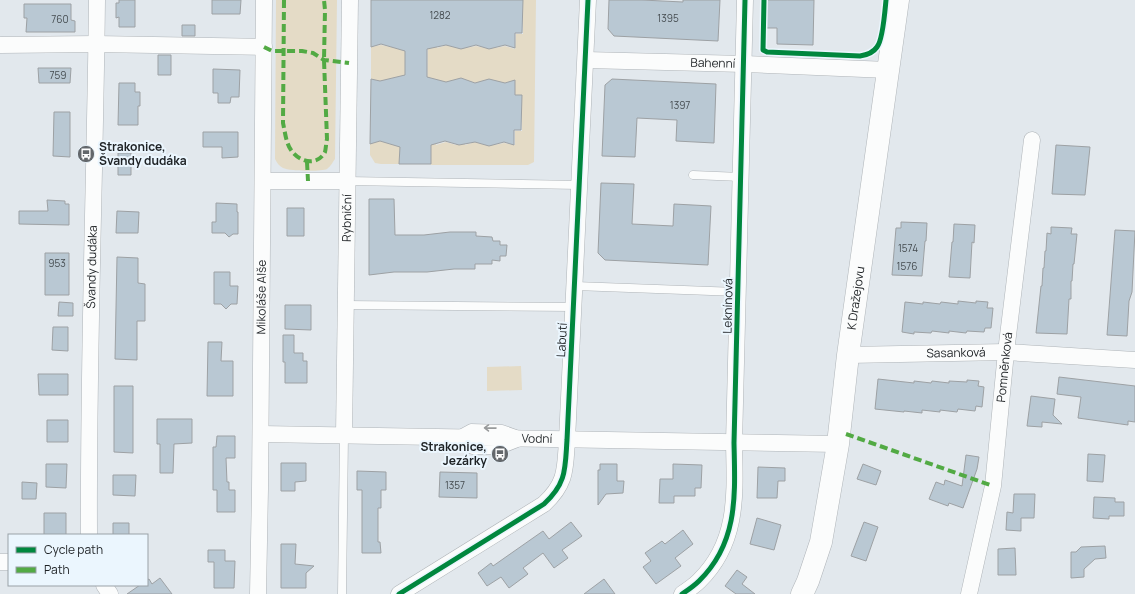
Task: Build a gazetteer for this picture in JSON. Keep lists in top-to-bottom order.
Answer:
{
  "streets": {
    "street": [
      "Bahenní",
      "Rybniční",
      "Švandy dudáka",
      "Mikoláše Alše",
      "K Dražejovu",
      "Leknínová",
      "Labutí",
      "Sasanková",
      "Pomněnková",
      "Vodní"
    ]
  },
  "crossings": [
    ["Bahenní", "K Dražejovu"],
    ["Bahenní", "Leknínová"],
    ["Bahenní", "Labutí"],
    ["Rybniční", "Vodní"],
    ["Mikoláše Alše", "Vodní"],
    ["K Dražejovu", "Sasanková"],
    ["K Dražejovu", "Vodní"],
    ["Leknínová", "Vodní"],
    ["Labutí", "Vodní"],
    ["Sasanková", "Pomněnková"]
  ],
  "places": {
    "bus stop": ["Strakonice, Švandy dudáka", "Strakonice, Jezárky"]
  },
  "house_numbers": [
    "1282",
    "1395",
    "760",
    "759",
    "1397",
    "1574",
    "953",
    "1576",
    "1357"
  ],
  "legend": ["Cycle path", "Path"]
}
